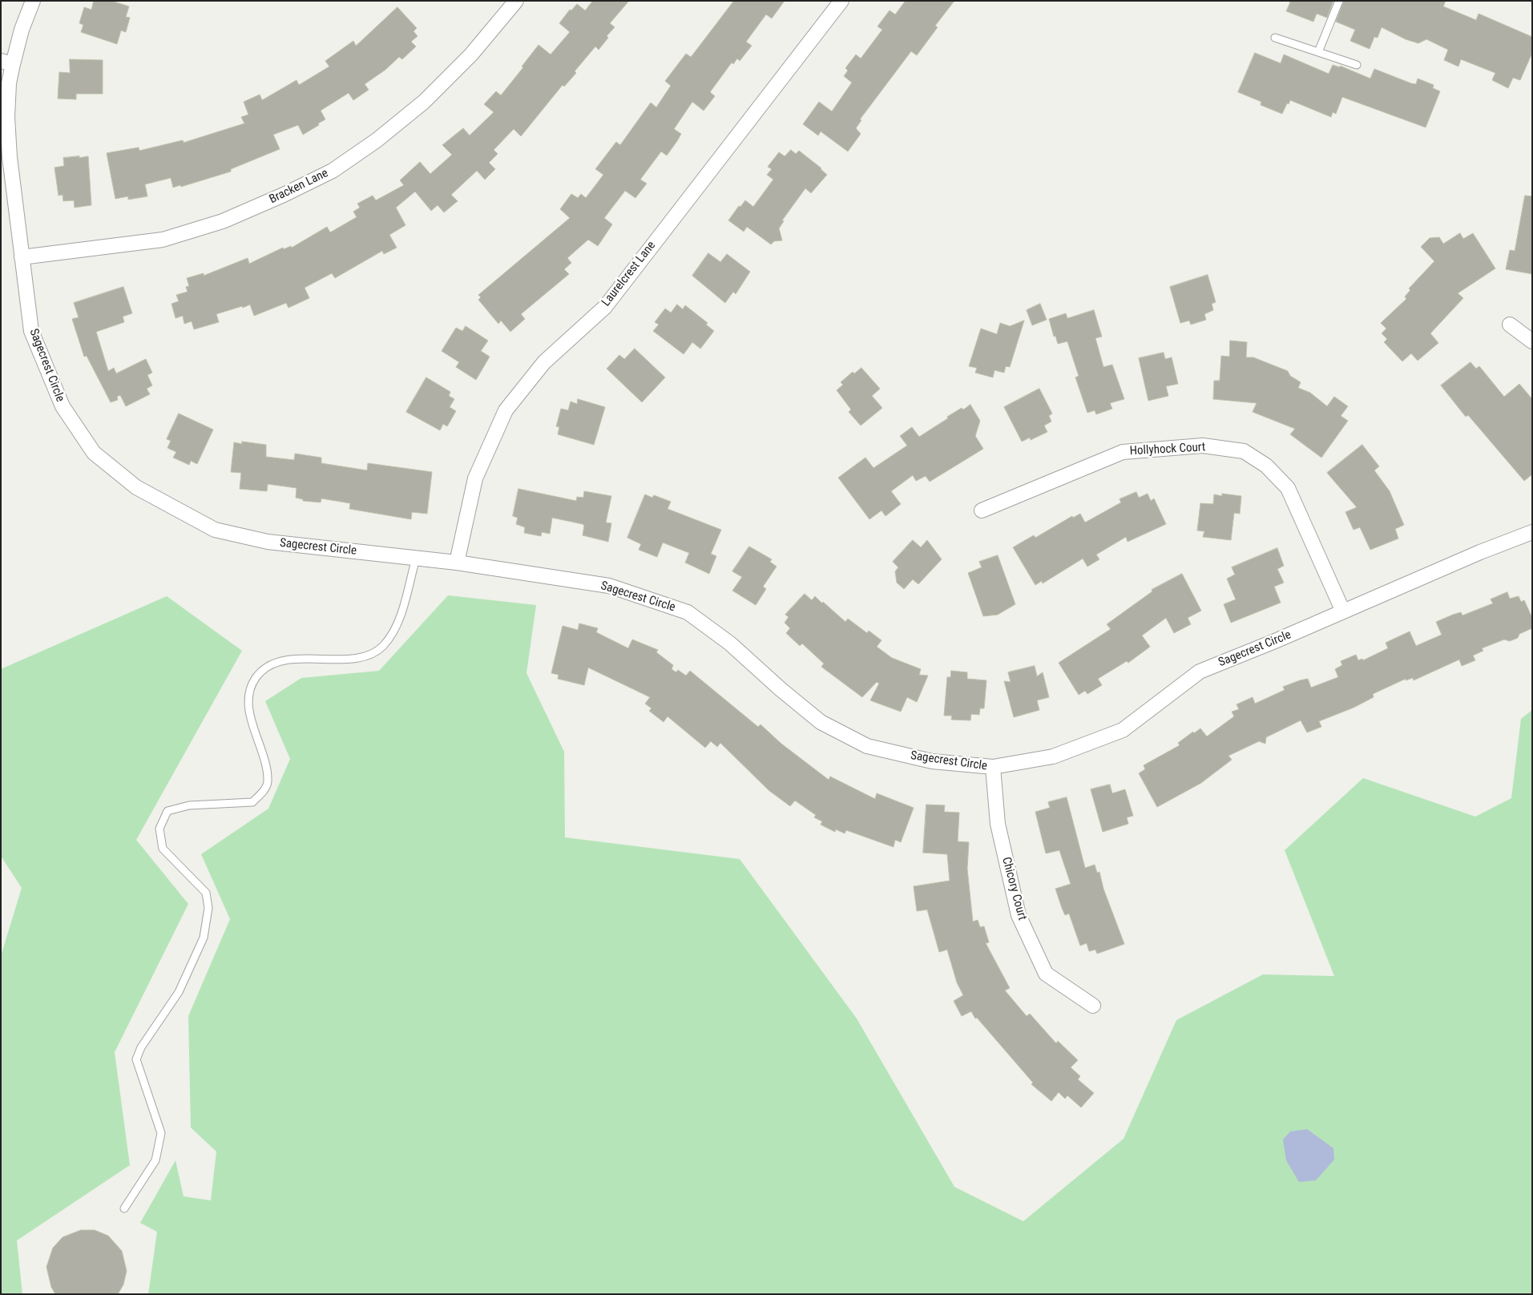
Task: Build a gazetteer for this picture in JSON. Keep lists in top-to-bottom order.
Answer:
{
  "streets": {
    "street": [
      "Bracken Lane",
      "Laurelcrest Lane",
      "Sagecrest Circle",
      "Hollyhock Court",
      "Chicory Court"
    ]
  },
  "crossings": [
    ["Bracken Lane", "Sagecrest Circle"],
    ["Laurelcrest Lane", "Sagecrest Circle"],
    ["Sagecrest Circle", "Hollyhock Court"],
    ["Sagecrest Circle", "Chicory Court"]
  ]
}
